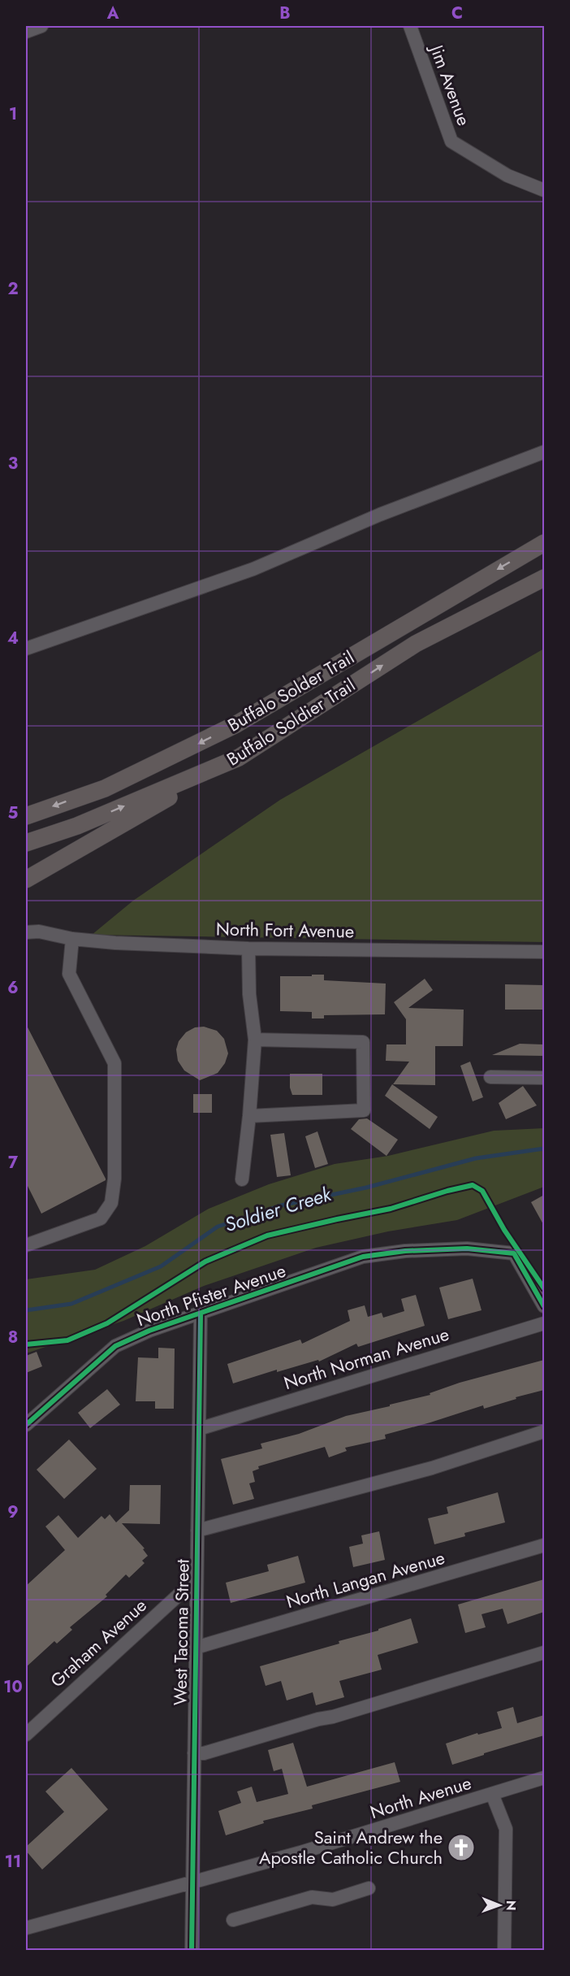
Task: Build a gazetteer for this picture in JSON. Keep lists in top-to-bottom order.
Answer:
{
  "streets": {
    "main road": ["Buffalo Solder Trail", "Buffalo Soldier Trail"],
    "street": [
      "Jim Avenue",
      "North Fort Avenue",
      "North Pfister Avenue",
      "North Norman Avenue",
      "North Langan Avenue",
      "West Tacoma Street",
      "Graham Avenue",
      "North Avenue"
    ]
  },
  "crossings": [
    ["North Pfister Avenue", "West Tacoma Street"],
    ["North Norman Avenue", "West Tacoma Street"],
    ["North Langan Avenue", "West Tacoma Street"],
    ["West Tacoma Street", "Graham Avenue"],
    ["West Tacoma Street", "North Avenue"]
  ],
  "water": ["Soldier Creek"],
  "places": {
    "church": ["Saint Andrew the Apostle Catholic Church"]
  },
  "north": "right",
  "grid": {
    "columns": ["A", "B", "C"],
    "rows": [
      "1",
      "2",
      "3",
      "4",
      "5",
      "6",
      "7",
      "8",
      "9",
      "10",
      "11"
    ]
  }
}
